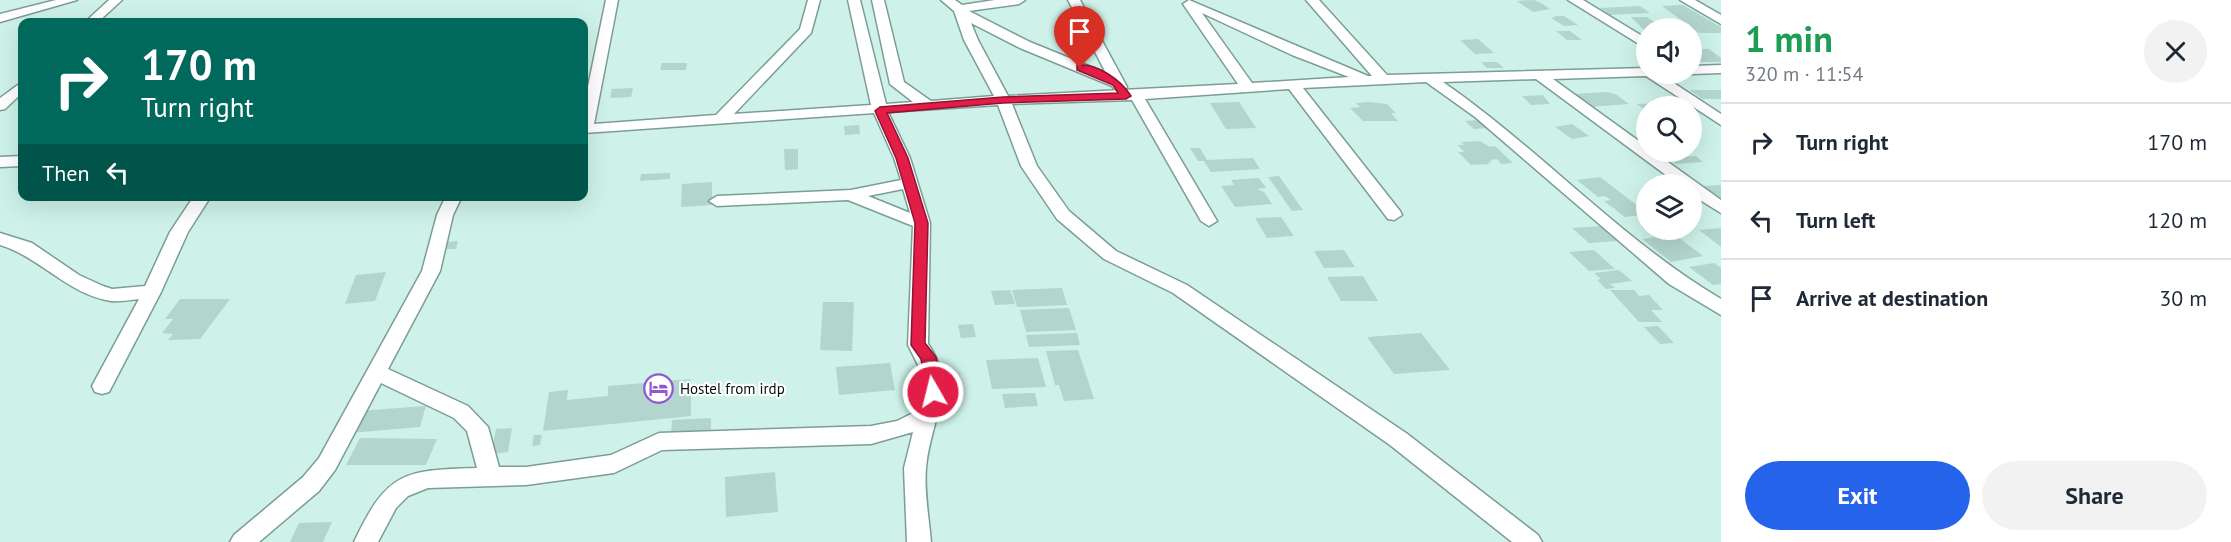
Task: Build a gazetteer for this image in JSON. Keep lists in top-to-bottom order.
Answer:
{
  "places": {
    "hotel": ["Hostel from irdp"]
  },
  "page": {
    "heading": ["1 min", "320 m · 11:54"],
    "turn": ["170 m", "Turn right"],
    "list": [
      {
        "name": "Turn right",
        "value": "170 m"
      },
      {
        "name": "Turn left",
        "value": "120 m"
      },
      {
        "name": "Arrive at destination",
        "value": "30 m"
      }
    ],
    "then": "Then",
    "buttons": ["Exit", "Share"]
  }
}
